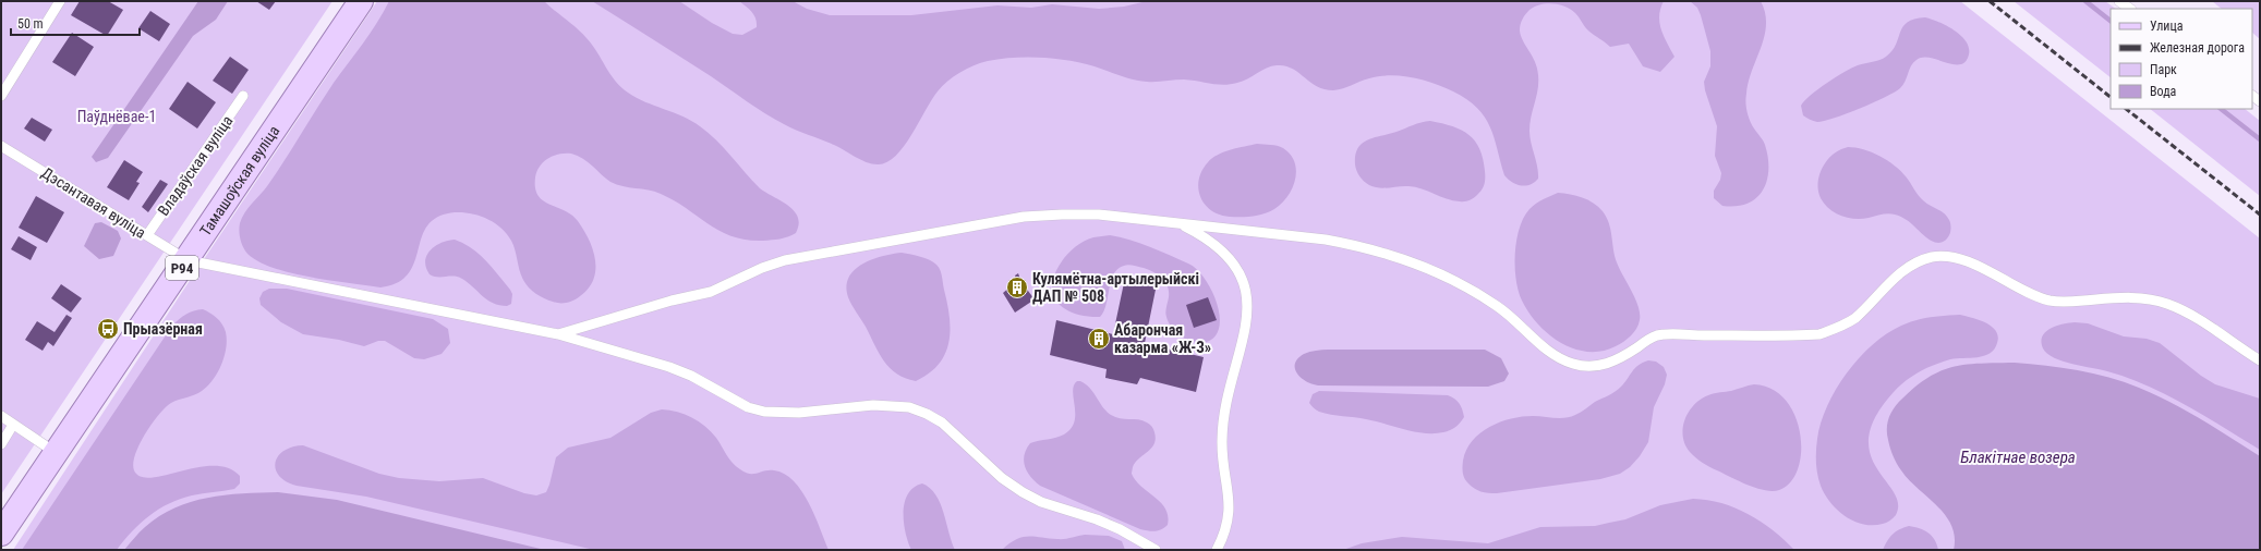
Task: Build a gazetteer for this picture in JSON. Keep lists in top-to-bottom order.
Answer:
{
  "streets": {
    "main road": ["Тамашоўская вуліца", "Р94"],
    "lane": ["Владаўская вуліца", "Дэсантавая вуліца"]
  },
  "crossings": [
    ["Владаўская вуліца", "Дэсантавая вуліца"],
    ["Тамашоўская вуліца", "Дэсантавая вуліца"]
  ],
  "water": ["Блакітнае возера"],
  "parks": ["Паўднёвае-1"],
  "places": {
    "building": ["Кулямётна-артылерыйскі ДАП № 508", "Абарончая казарма «Ж-З»"],
    "bus stop": ["Прыазёрная"]
  },
  "legend": [
    "Улица",
    "Железная дорога",
    "Парк",
    "Вода"
  ],
  "scale_bar": "50 m"
}
